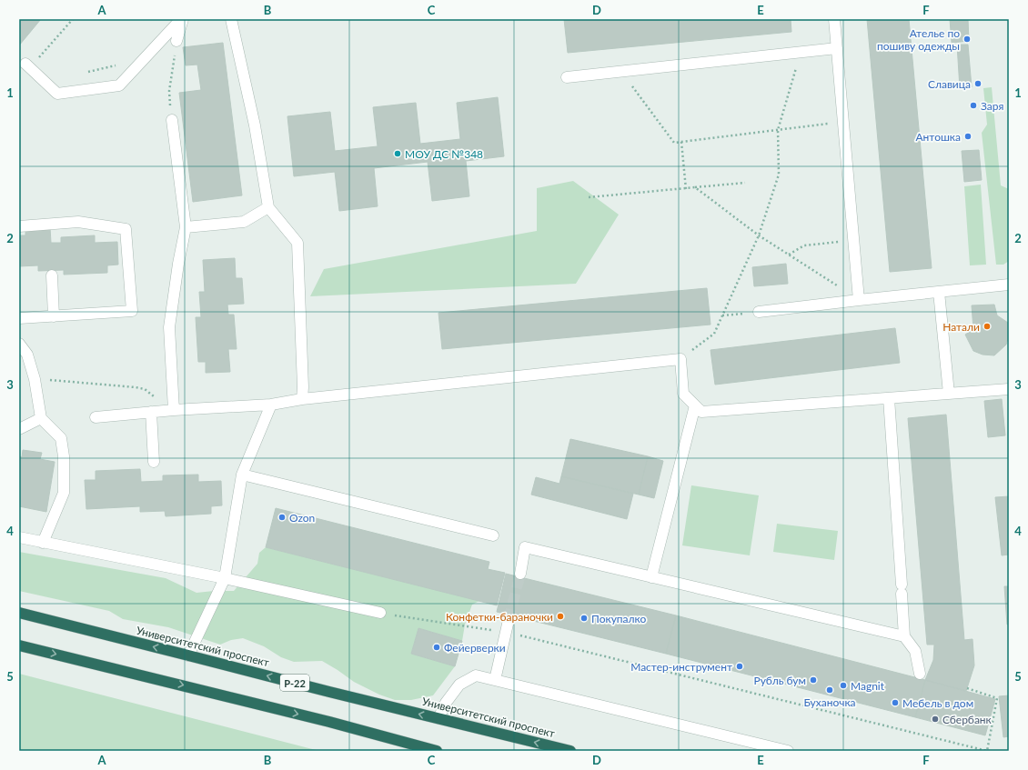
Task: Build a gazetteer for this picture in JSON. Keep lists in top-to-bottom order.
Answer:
{
  "streets": {
    "highway": ["Университетский проспект", "Р-22"]
  },
  "places": [
    "Ателье по пошиву одежды",
    "Славица",
    "Заря",
    "Антошка",
    "МОУ ДС №348",
    "Натали",
    "Ozon",
    "Конфетки-бараночки",
    "Покупалко",
    "Фейерверки",
    "Мастер-инструмент",
    "Рубль бум",
    "Magnit",
    "Буханочка",
    "Мебель в дом",
    "Сбербанк"
  ],
  "grid": {
    "columns": [
      "A",
      "B",
      "C",
      "D",
      "E",
      "F"
    ],
    "rows": [
      "1",
      "2",
      "3",
      "4",
      "5"
    ]
  }
}
